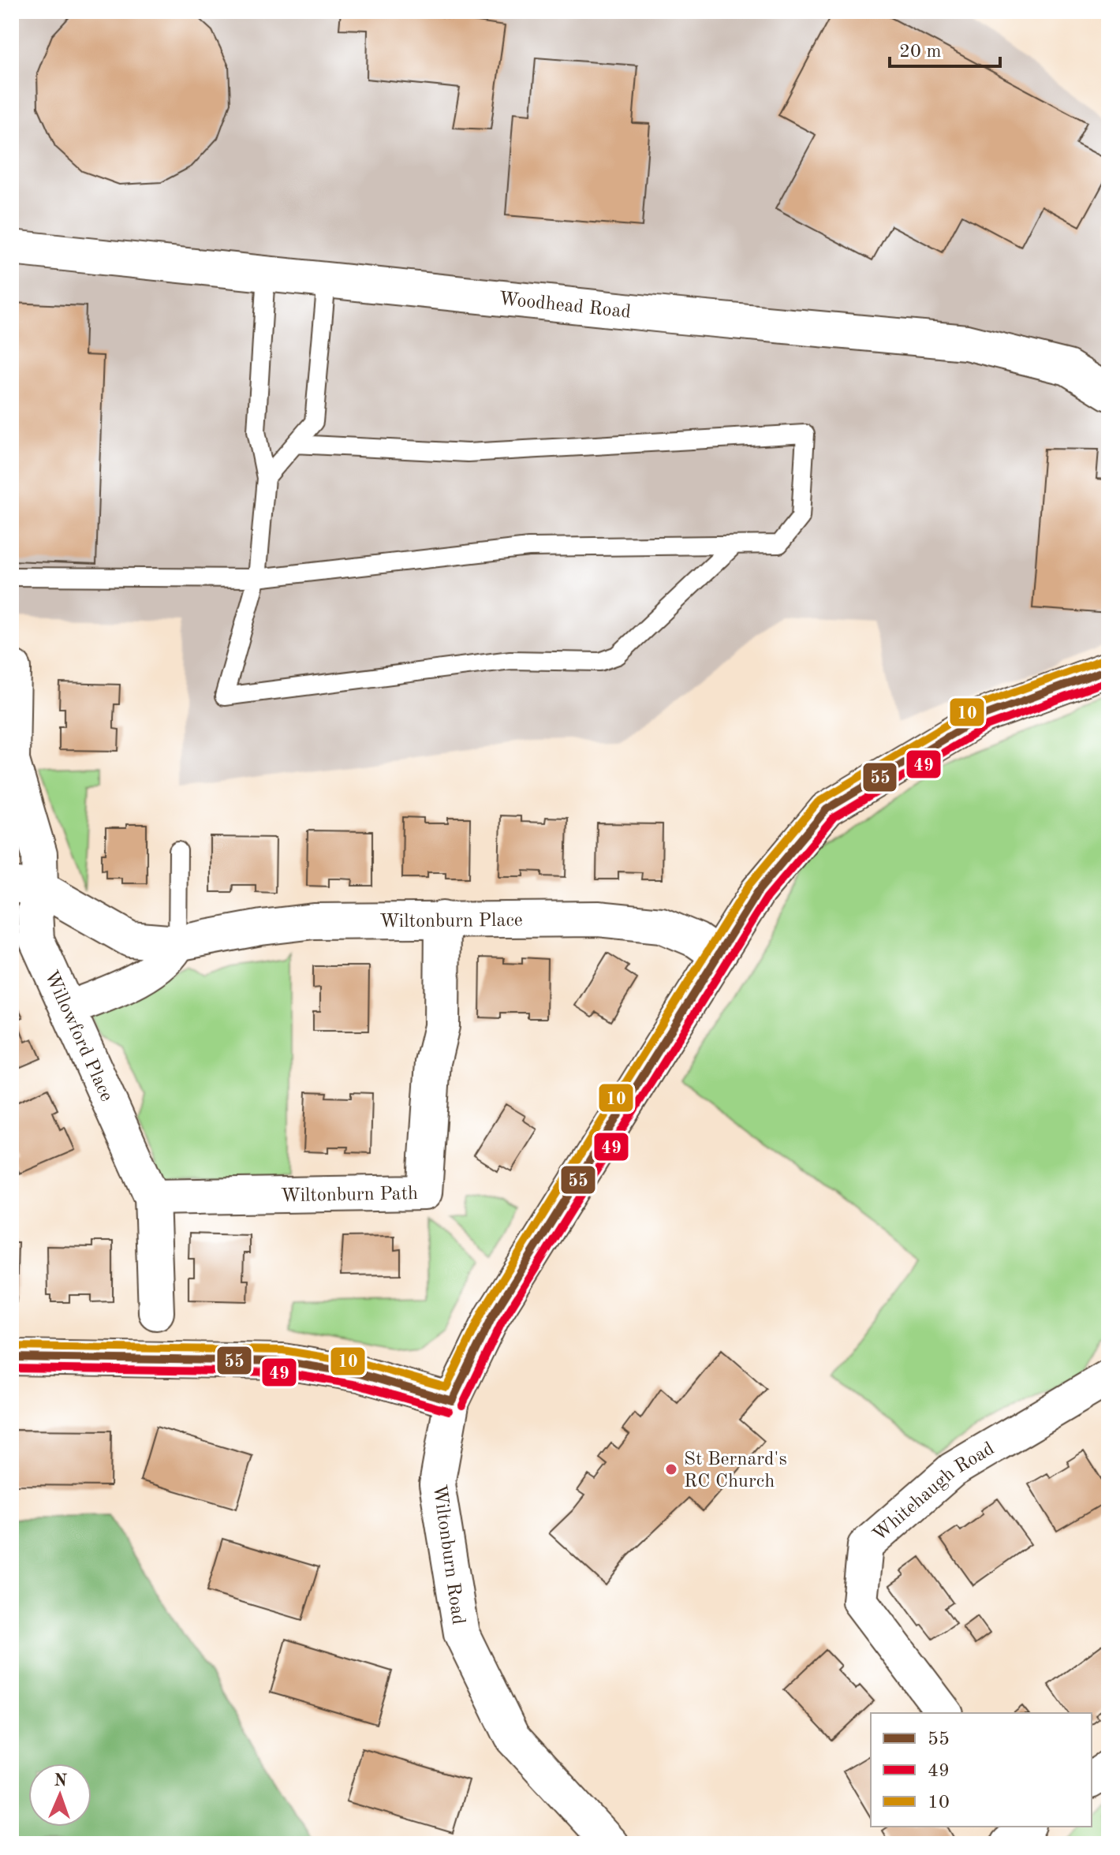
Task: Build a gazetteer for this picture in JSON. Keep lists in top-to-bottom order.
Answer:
{
  "streets": {
    "street": [
      "Woodhead Road",
      "Wiltonburn Place",
      "Willowford Place",
      "Wiltonburn Path",
      "Whitehaugh Road",
      "Wiltonburn Road"
    ]
  },
  "crossings": [
    ["Wiltonburn Place", "Willowford Place"],
    ["Wiltonburn Place", "Wiltonburn Path"],
    ["Wiltonburn Place", "Wiltonburn Road"],
    ["Willowford Place", "Wiltonburn Path"]
  ],
  "places": ["St Bernard's RC Church"],
  "lines": ["transit line 10", "transit line 55", "transit line 49"],
  "legend": ["55", "49", "10"],
  "scale_bar": "20 m",
  "north": "top"
}
